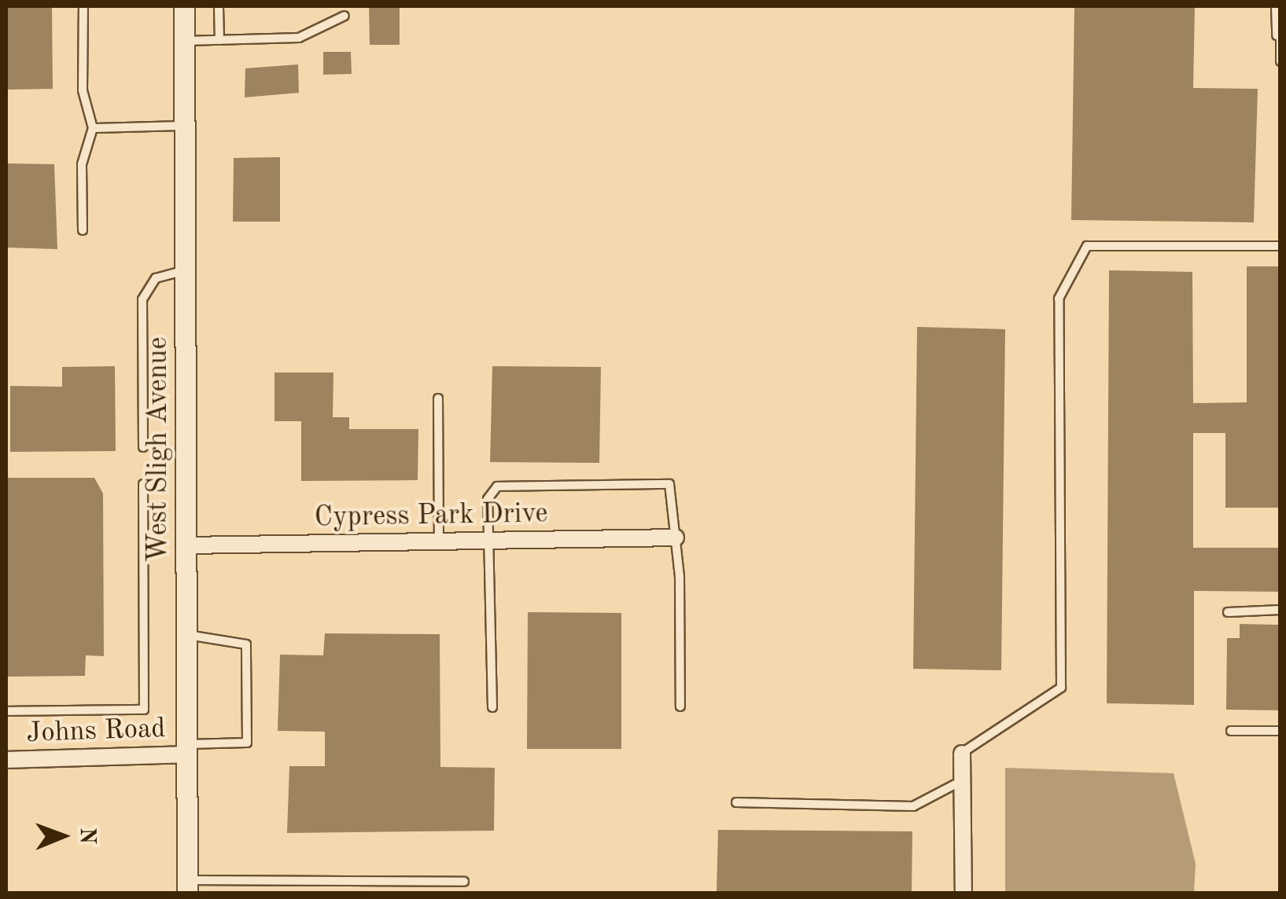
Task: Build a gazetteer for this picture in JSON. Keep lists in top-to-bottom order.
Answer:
{
  "streets": {
    "street": ["West Sligh Avenue", "Cypress Park Drive", "Johns Road"]
  },
  "crossings": [
    ["West Sligh Avenue", "Cypress Park Drive"],
    ["West Sligh Avenue", "Johns Road"]
  ],
  "north": "right"
}
